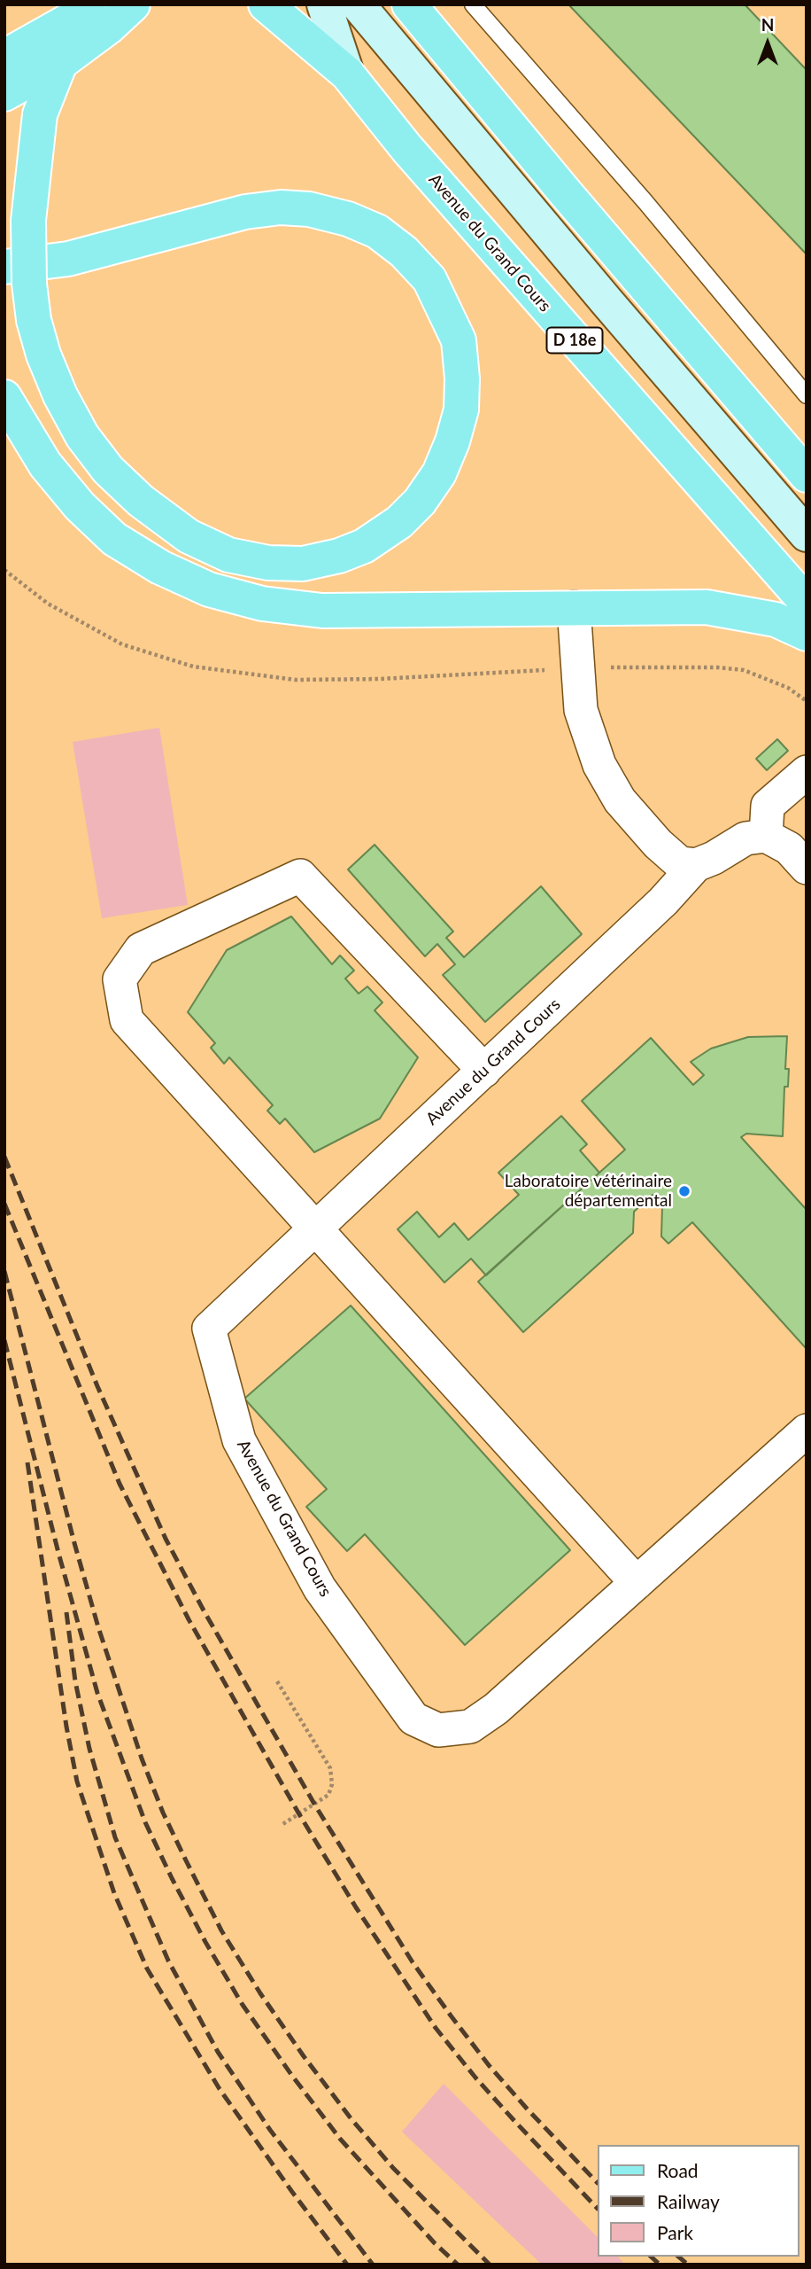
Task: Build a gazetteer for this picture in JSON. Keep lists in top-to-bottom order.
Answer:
{
  "streets": {
    "main road": ["Avenue du Grand Cours", "D 18e"]
  },
  "crossings": [
    ["Avenue du Grand Cours", "D 18e"]
  ],
  "places": ["Laboratoire vétérinaire départemental"],
  "legend": ["Road", "Railway", "Park"],
  "north": "top"
}
